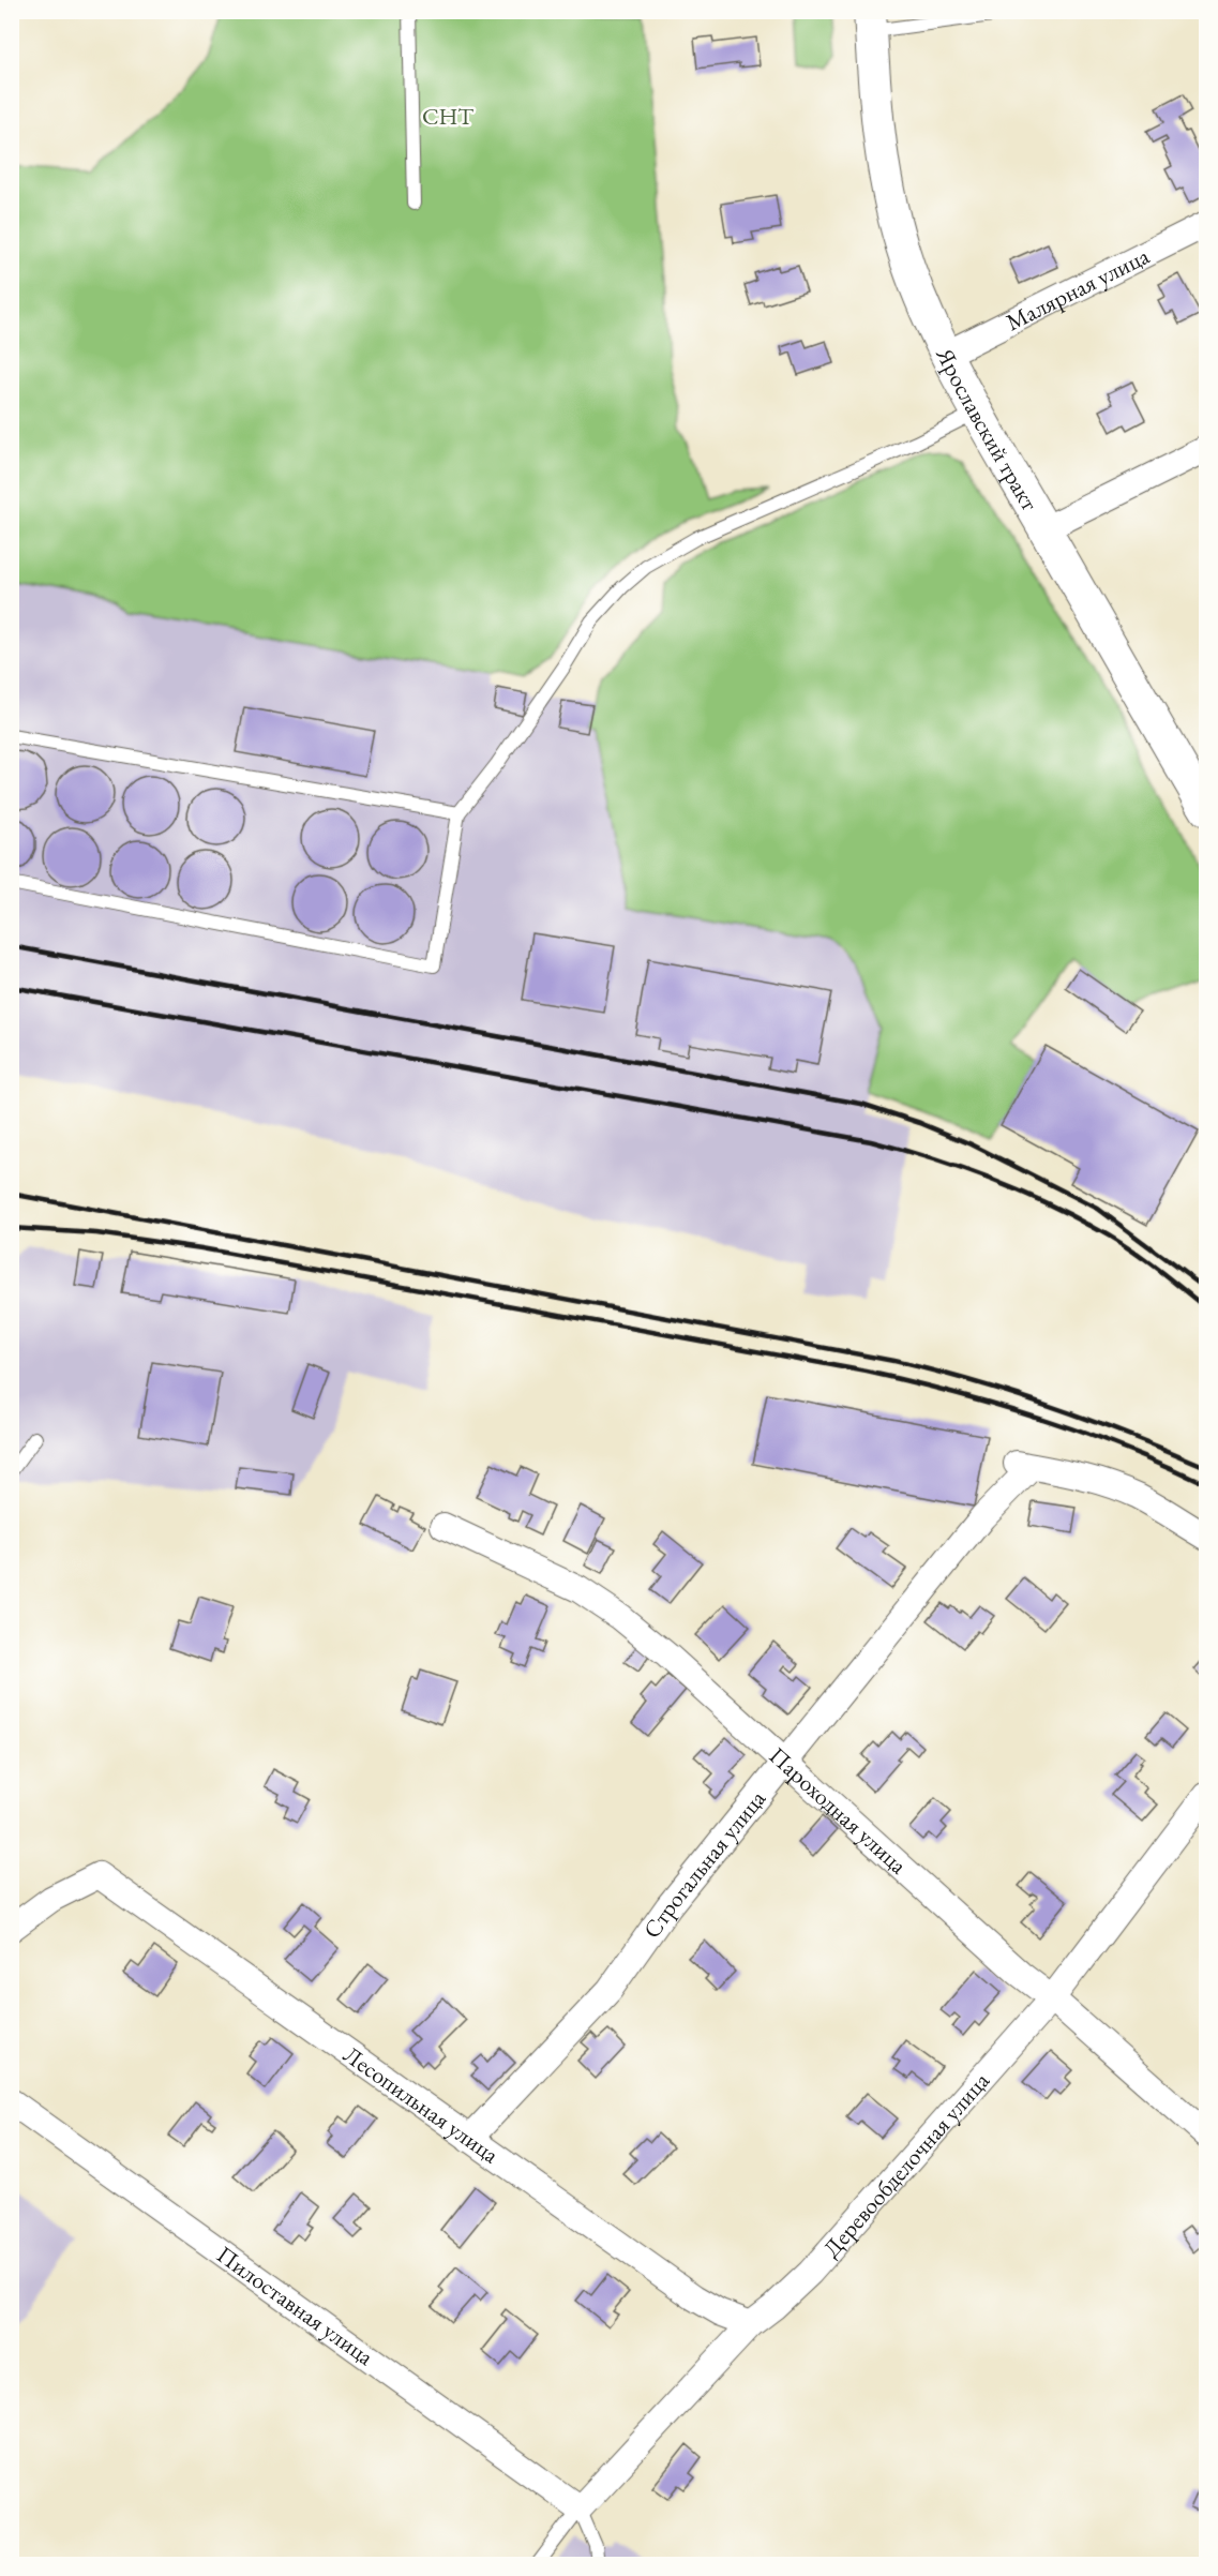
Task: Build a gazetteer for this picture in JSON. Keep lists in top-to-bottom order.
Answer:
{
  "streets": {
    "street": [
      "Малярная улица",
      "Ярославский тракт",
      "Пароходная улица",
      "Строгальная улица",
      "Лесопильная улица",
      "Деревообделочная улица",
      "Пилоставная улица"
    ]
  },
  "crossings": [
    ["Малярная улица", "Ярославский тракт"],
    ["Пароходная улица", "Строгальная улица"],
    ["Пароходная улица", "Деревообделочная улица"],
    ["Строгальная улица", "Лесопильная улица"],
    ["Лесопильная улица", "Деревообделочная улица"],
    ["Деревообделочная улица", "Пилоставная улица"]
  ],
  "parks": ["СНТ"]
}
